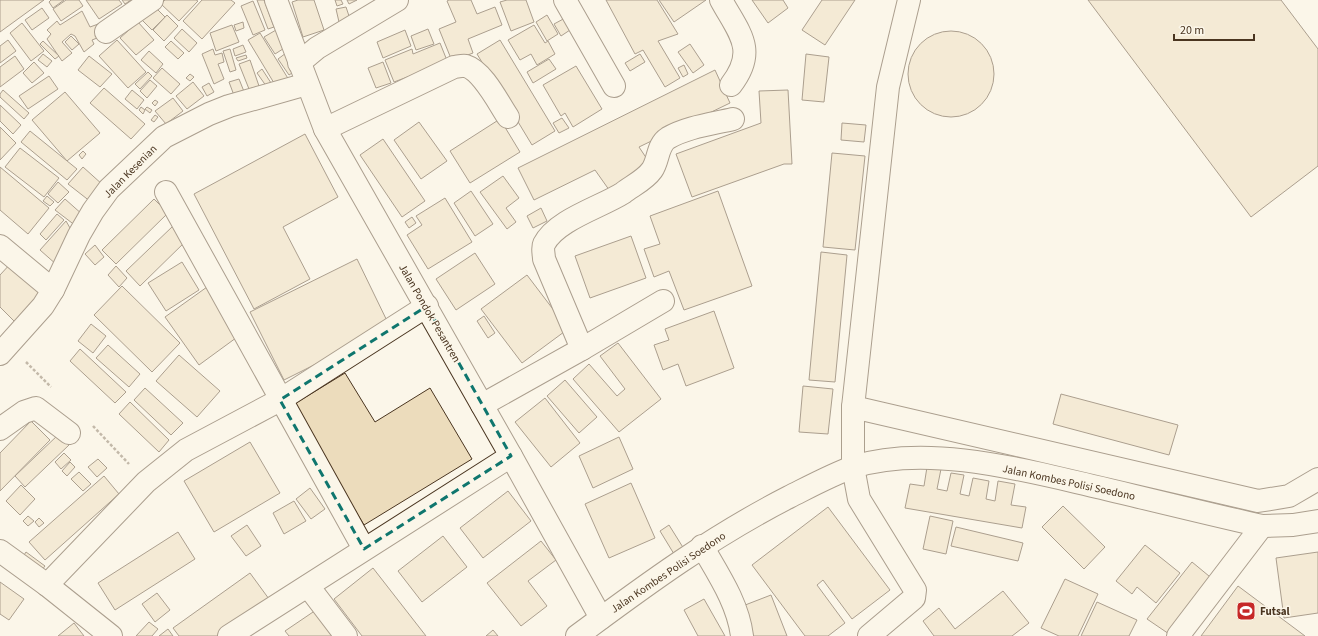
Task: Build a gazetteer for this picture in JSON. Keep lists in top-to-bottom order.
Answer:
{
  "streets": {
    "street": ["Jalan Kesenian", "Jalan Pondok Pesantren", "Jalan Kombes Polisi Soedono"]
  },
  "crossings": [
    ["Jalan Kesenian", "Jalan Pondok Pesantren"],
    ["Jalan Pondok Pesantren", "Jalan Kombes Polisi Soedono"]
  ],
  "places": {
    "sports": ["Futsal"]
  },
  "scale_bar": "20 m"
}
